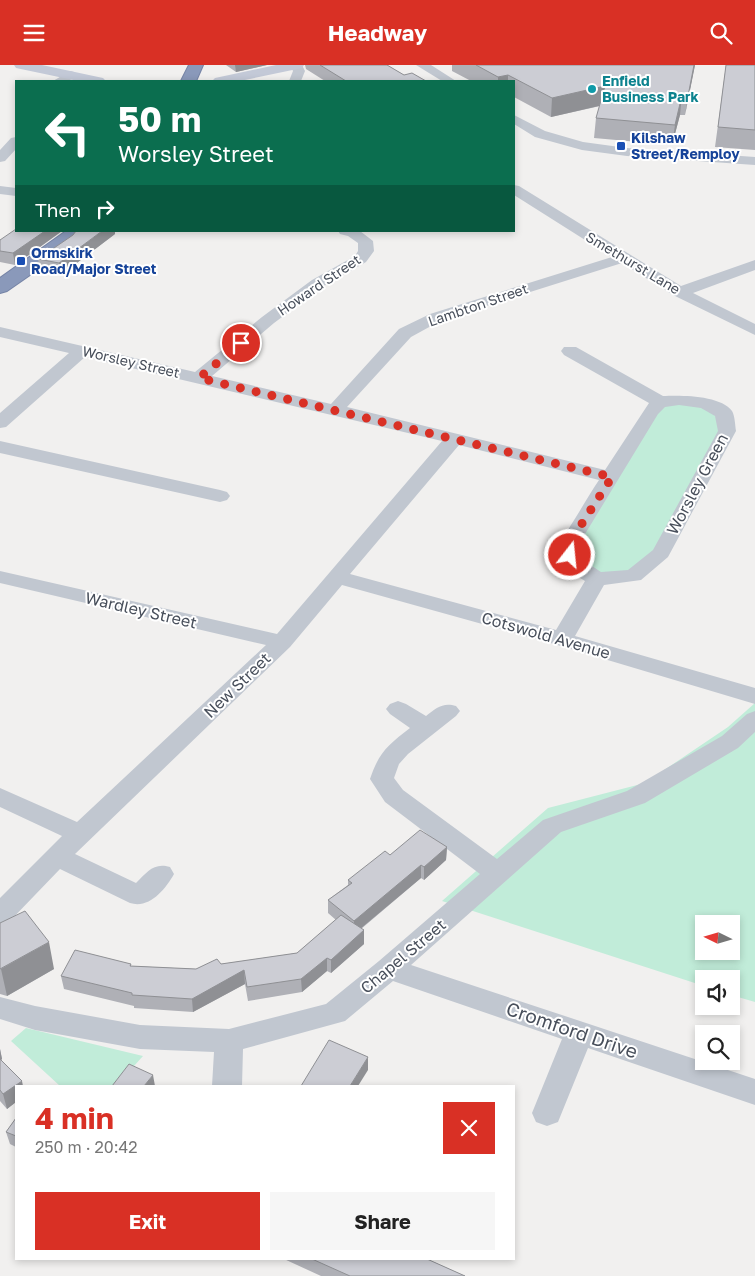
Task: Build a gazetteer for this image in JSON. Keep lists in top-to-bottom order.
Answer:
{
  "streets": {
    "street": [
      "Smethurst Lane",
      "Howard Street",
      "Lambton Street",
      "Worsley Street",
      "Worsley Green",
      "Wardley Street",
      "Cotswold Avenue",
      "New Street",
      "Chapel Street",
      "Cromford Drive"
    ]
  },
  "crossings": [
    ["Smethurst Lane", "Lambton Street"],
    ["Howard Street", "Worsley Street"],
    ["Lambton Street", "Worsley Street"],
    ["Worsley Street", "New Street"],
    ["Wardley Street", "New Street"],
    ["Cotswold Avenue", "New Street"],
    ["Chapel Street", "Cromford Drive"]
  ],
  "places": {
    "other": ["Enfield Business Park"],
    "transit": ["Kilshaw Street/Remploy", "Ormskirk Road/Major Street"]
  },
  "north": "left",
  "page": {
    "header": "Headway",
    "turn": ["50 m", "Worsley Street"],
    "then": "Then",
    "heading": ["4 min", "250 m · 20:42"],
    "buttons": ["Exit", "Share"]
  }
}
